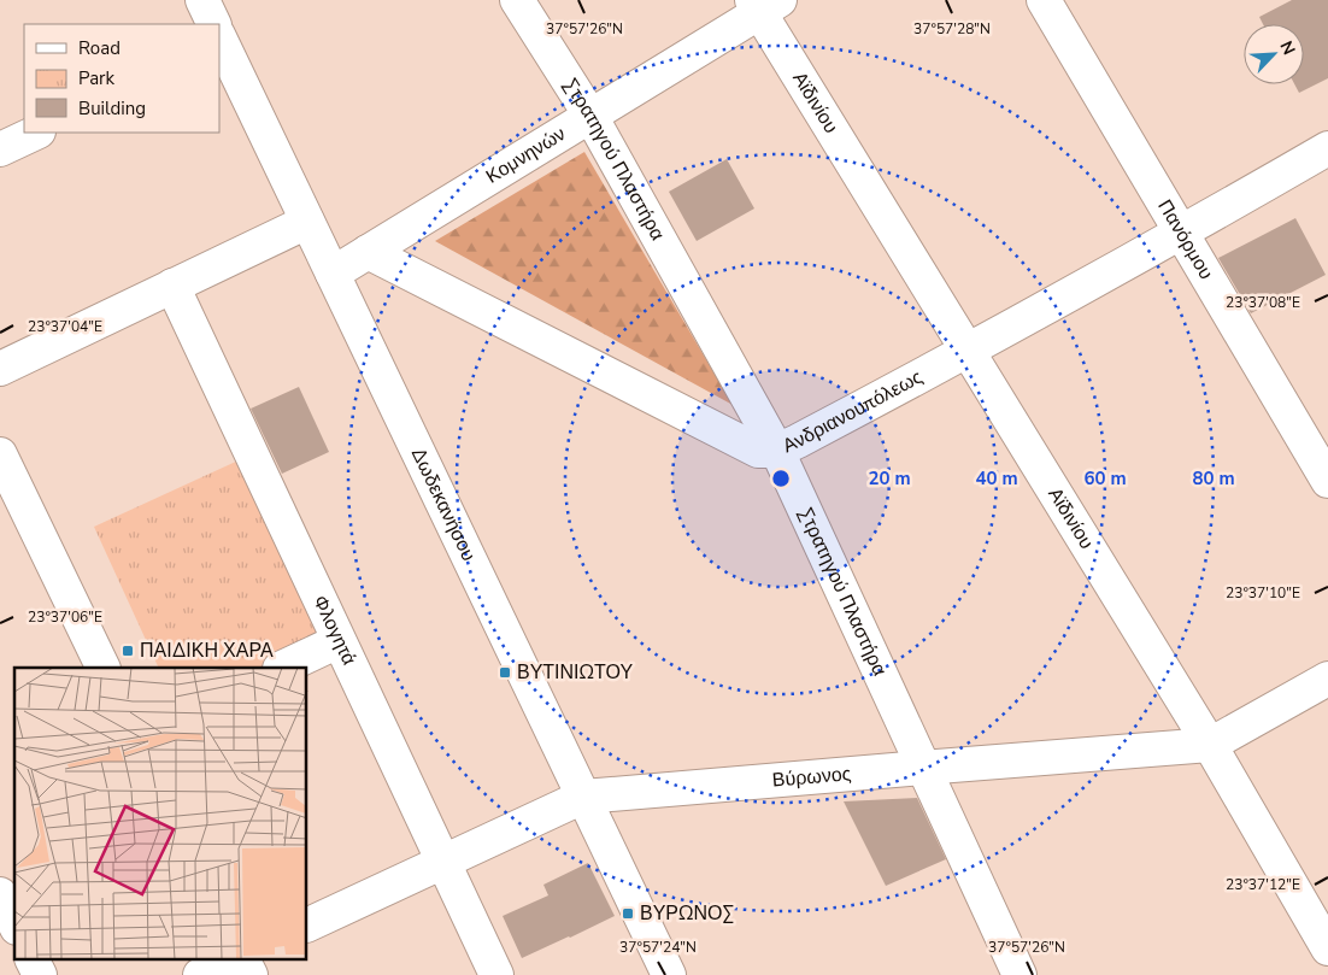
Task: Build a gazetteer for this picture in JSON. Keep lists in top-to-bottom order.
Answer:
{
  "streets": {
    "street": [
      "Αϊδινίου",
      "Κομνηνών",
      "Στρατηγού Πλαστήρα",
      "Πανόρμου",
      "Ανδριανουπόλεως",
      "Δωδεκανήσου",
      "Φλογητά",
      "Βύρωνος"
    ]
  },
  "crossings": [
    ["Αϊδινίου", "Κομνηνών"],
    ["Αϊδινίου", "Ανδριανουπόλεως"],
    ["Αϊδινίου", "Βύρωνος"],
    ["Κομνηνών", "Στρατηγού Πλαστήρα"],
    ["Κομνηνών", "Ανδριανουπόλεως"],
    ["Κομνηνών", "Δωδεκανήσου"],
    ["Στρατηγού Πλαστήρα", "Ανδριανουπόλεως"],
    ["Στρατηγού Πλαστήρα", "Βύρωνος"],
    ["Πανόρμου", "Ανδριανουπόλεως"],
    ["Δωδεκανήσου", "Βύρωνος"],
    ["Φλογητά", "Βύρωνος"]
  ],
  "places": {
    "transit": ["ΠΑΙΔΙΚΗ ΧΑΡΑ", "ΒΥΤΙΝΙΩΤΟΥ", "ΒΥΡΩΝΟΣ"]
  },
  "legend": ["Road", "Park", "Building"],
  "north": "top right",
  "coordinates": [
    "37°57'26\"N",
    "37°57'28\"N",
    "23°37'08\"E",
    "23°37'04\"E",
    "23°37'10\"E",
    "23°37'06\"E",
    "23°37'12\"E",
    "37°57'24\"N"
  ],
  "rings": [
    "20 m",
    "40 m",
    "60 m",
    "80 m"
  ]
}
